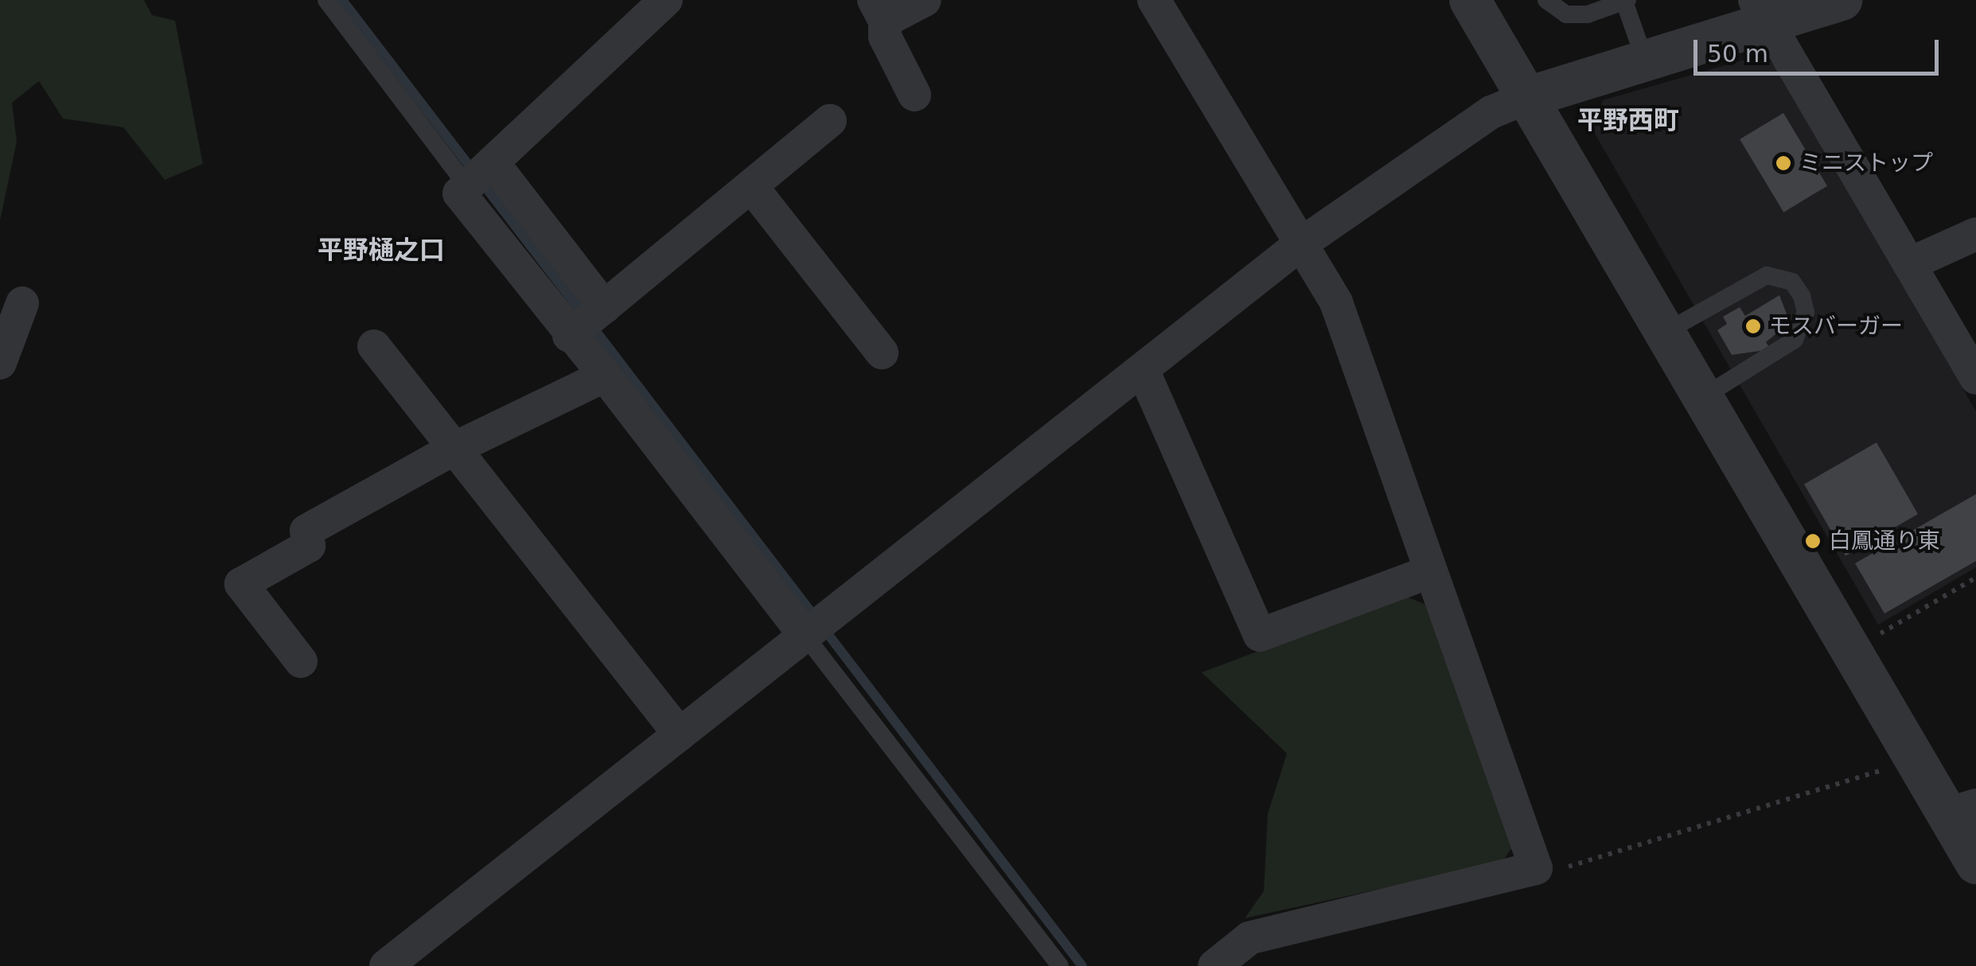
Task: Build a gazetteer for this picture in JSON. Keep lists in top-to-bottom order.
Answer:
{
  "districts": ["平野西町", "平野樋之口"],
  "places": ["ミニストップ", "モスバーガー", "白鳳通り東"],
  "scale_bar": "50 m"
}
